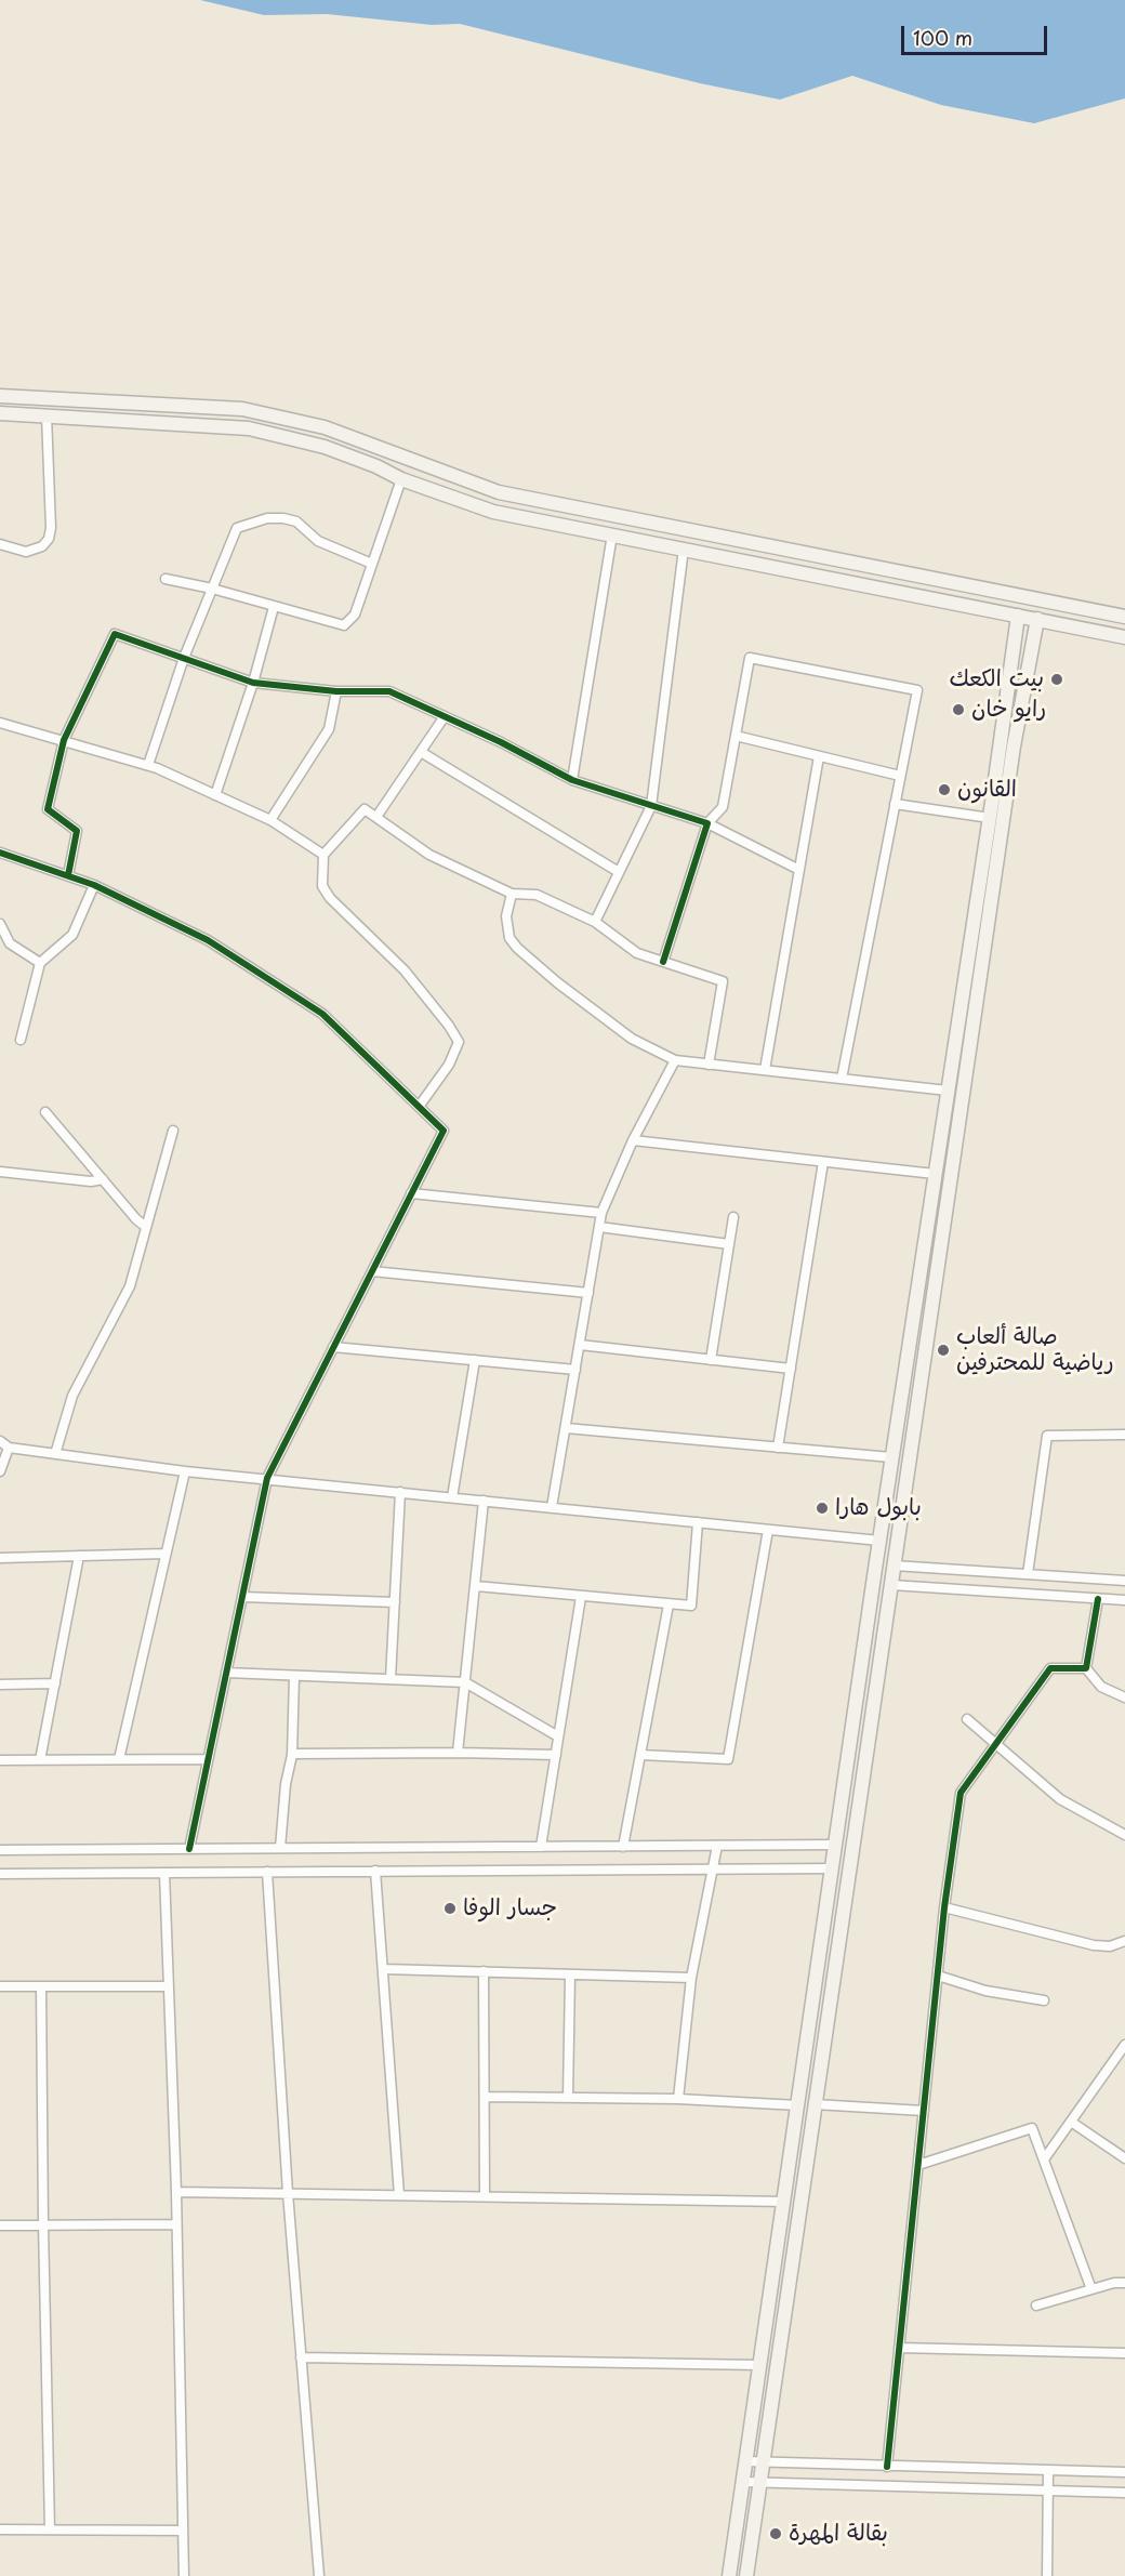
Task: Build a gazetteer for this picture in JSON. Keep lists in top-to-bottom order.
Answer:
{
  "places": [
    "بيت الكعك",
    "رايو خان",
    "القانون",
    "صالة ألعاب رياضية للمحترفين",
    "بابول هارا",
    "جسار الوفا",
    "بقالة المهرة"
  ],
  "scale_bar": "100 m"
}
